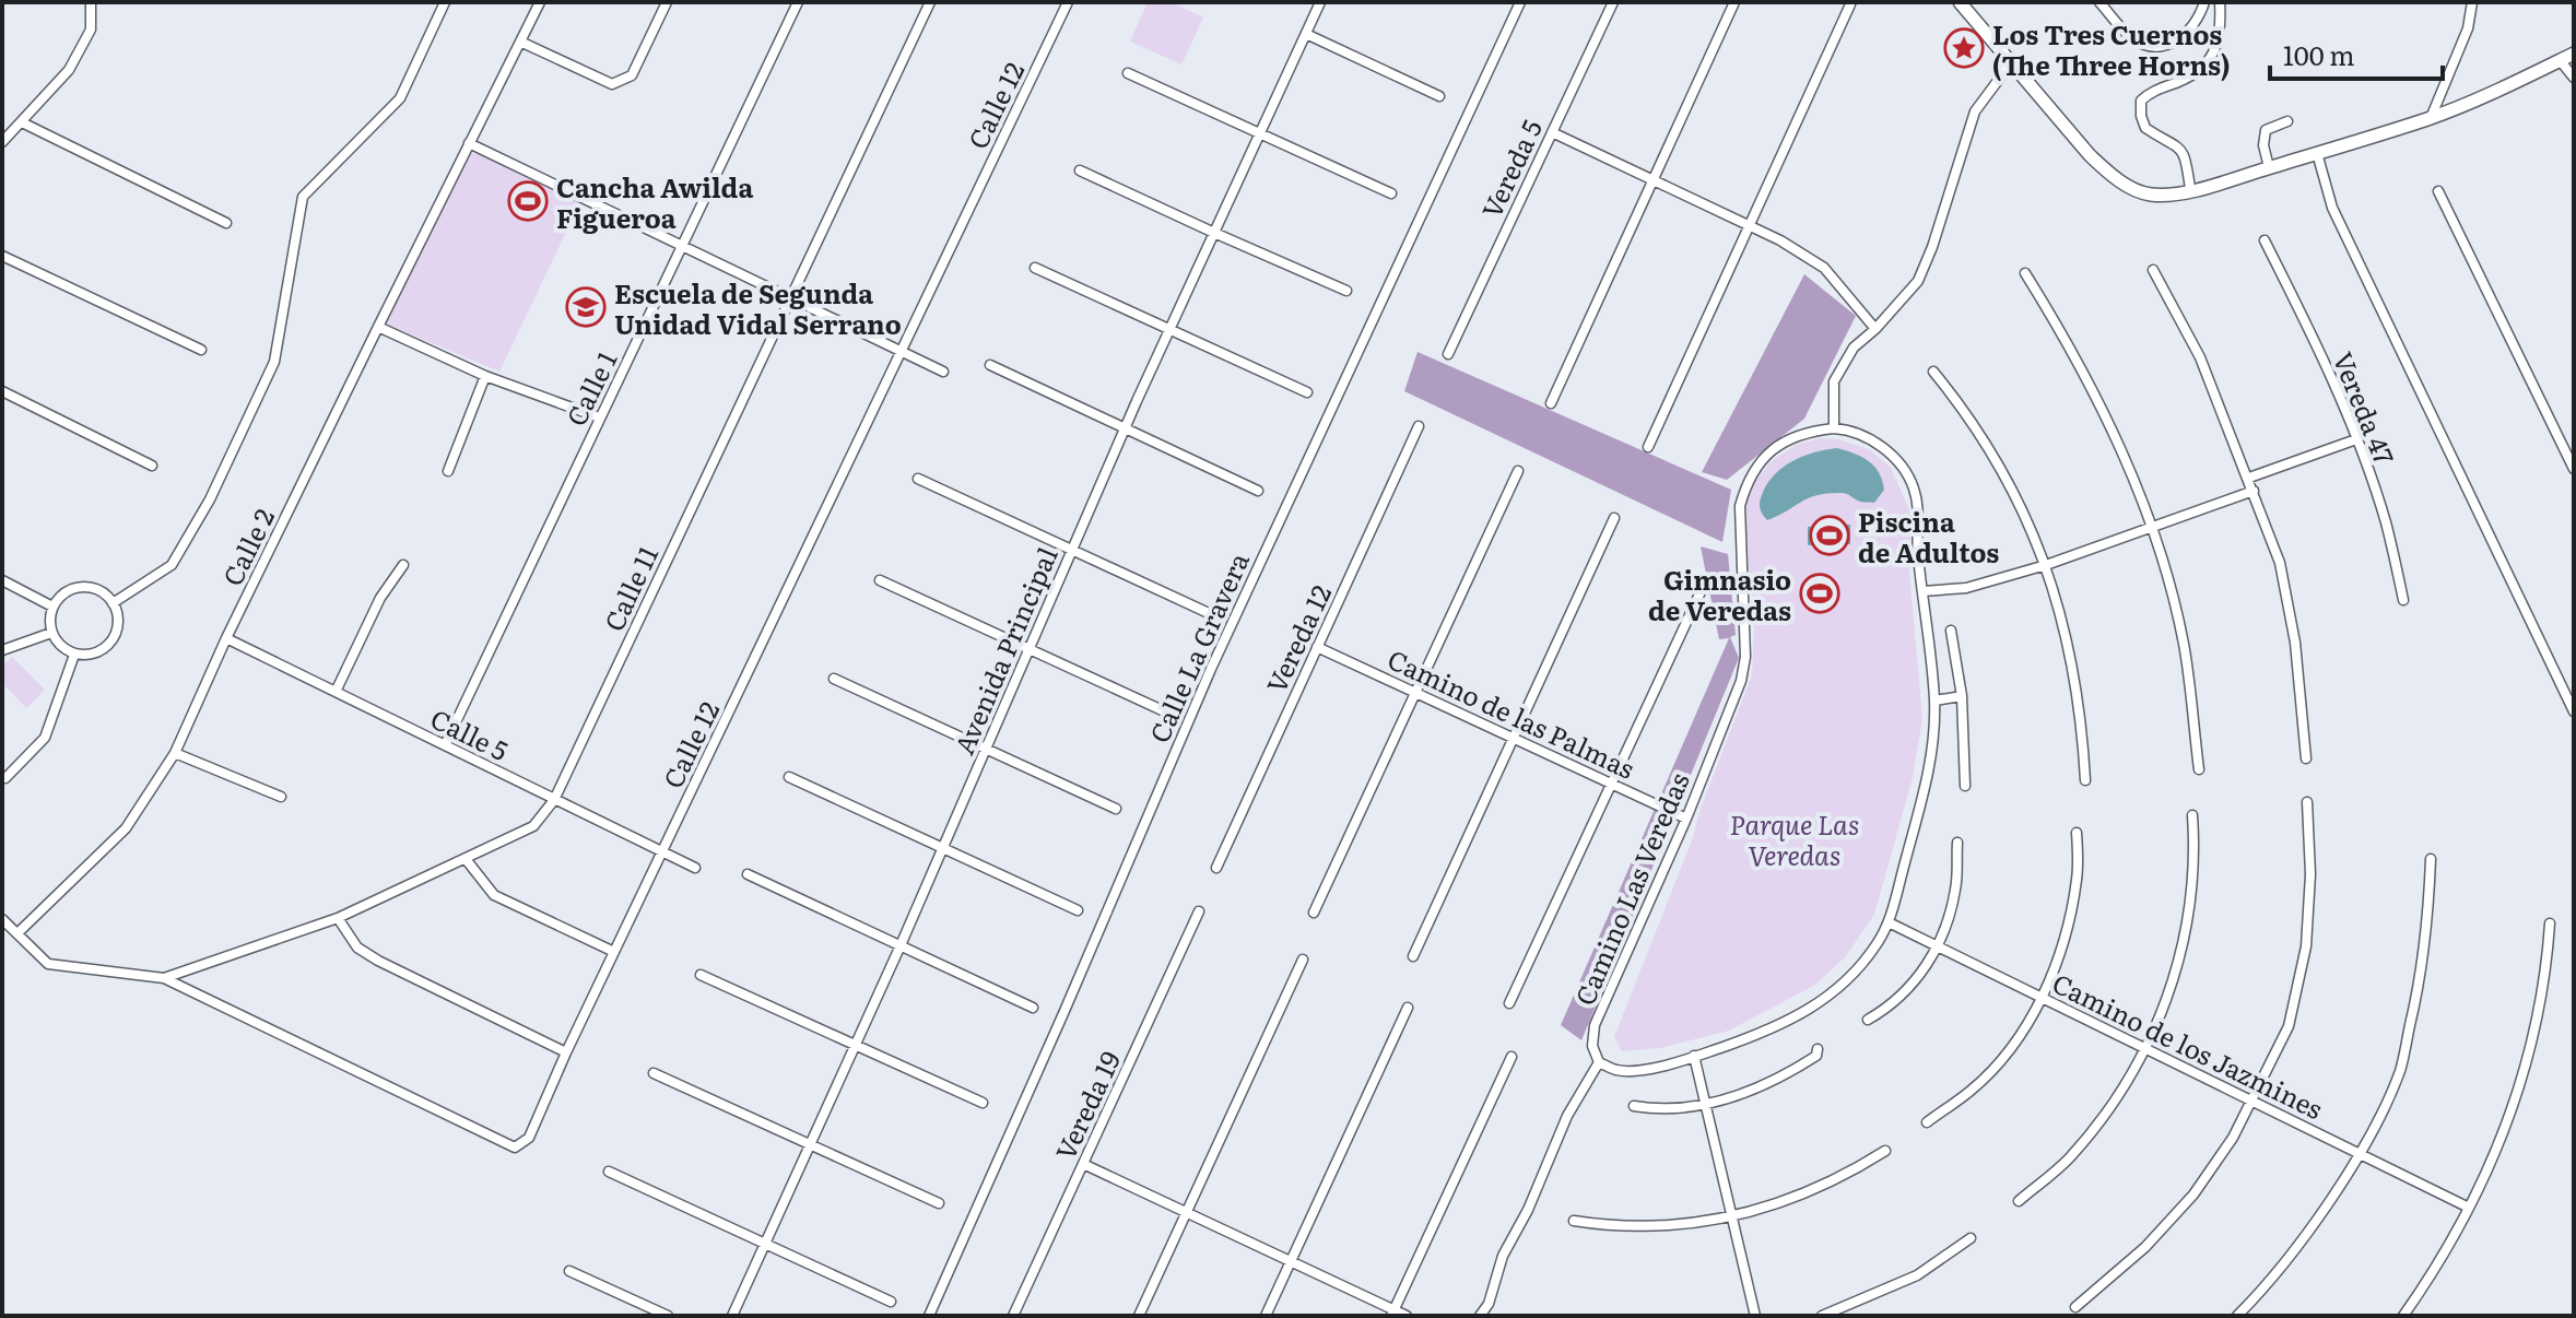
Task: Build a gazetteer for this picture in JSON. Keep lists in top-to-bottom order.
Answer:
{
  "streets": {
    "street": [
      "Calle 12",
      "Vereda 5",
      "Calle 1",
      "Vereda 47",
      "Calle 2",
      "Calle 11",
      "Vereda 12",
      "Calle La Gravera",
      "Avenida Principal",
      "Camino de las Palmas",
      "Calle 5",
      "Camino Las Veredas",
      "Camino de los Jazmines",
      "Vereda 19"
    ]
  },
  "crossings": [
    ["Calle 12", "Calle 11"],
    ["Calle 12", "Calle 5"],
    ["Calle 1", "Calle 5"],
    ["Calle 2", "Calle 5"],
    ["Calle 11", "Calle 5"],
    ["Vereda 12", "Camino de las Palmas"],
    ["Camino de las Palmas", "Camino Las Veredas"]
  ],
  "parks": ["Parque Las Veredas"],
  "places": {
    "place": ["Los Tres Cuernos (The Three Horns)"],
    "sports": ["Cancha Awilda Figueroa", "Piscina de Adultos", "Gimnasio de Veredas"],
    "school or university": ["Escuela de Segunda Unidad Vidal Serrano"]
  },
  "scale_bar": "100 m"
}
